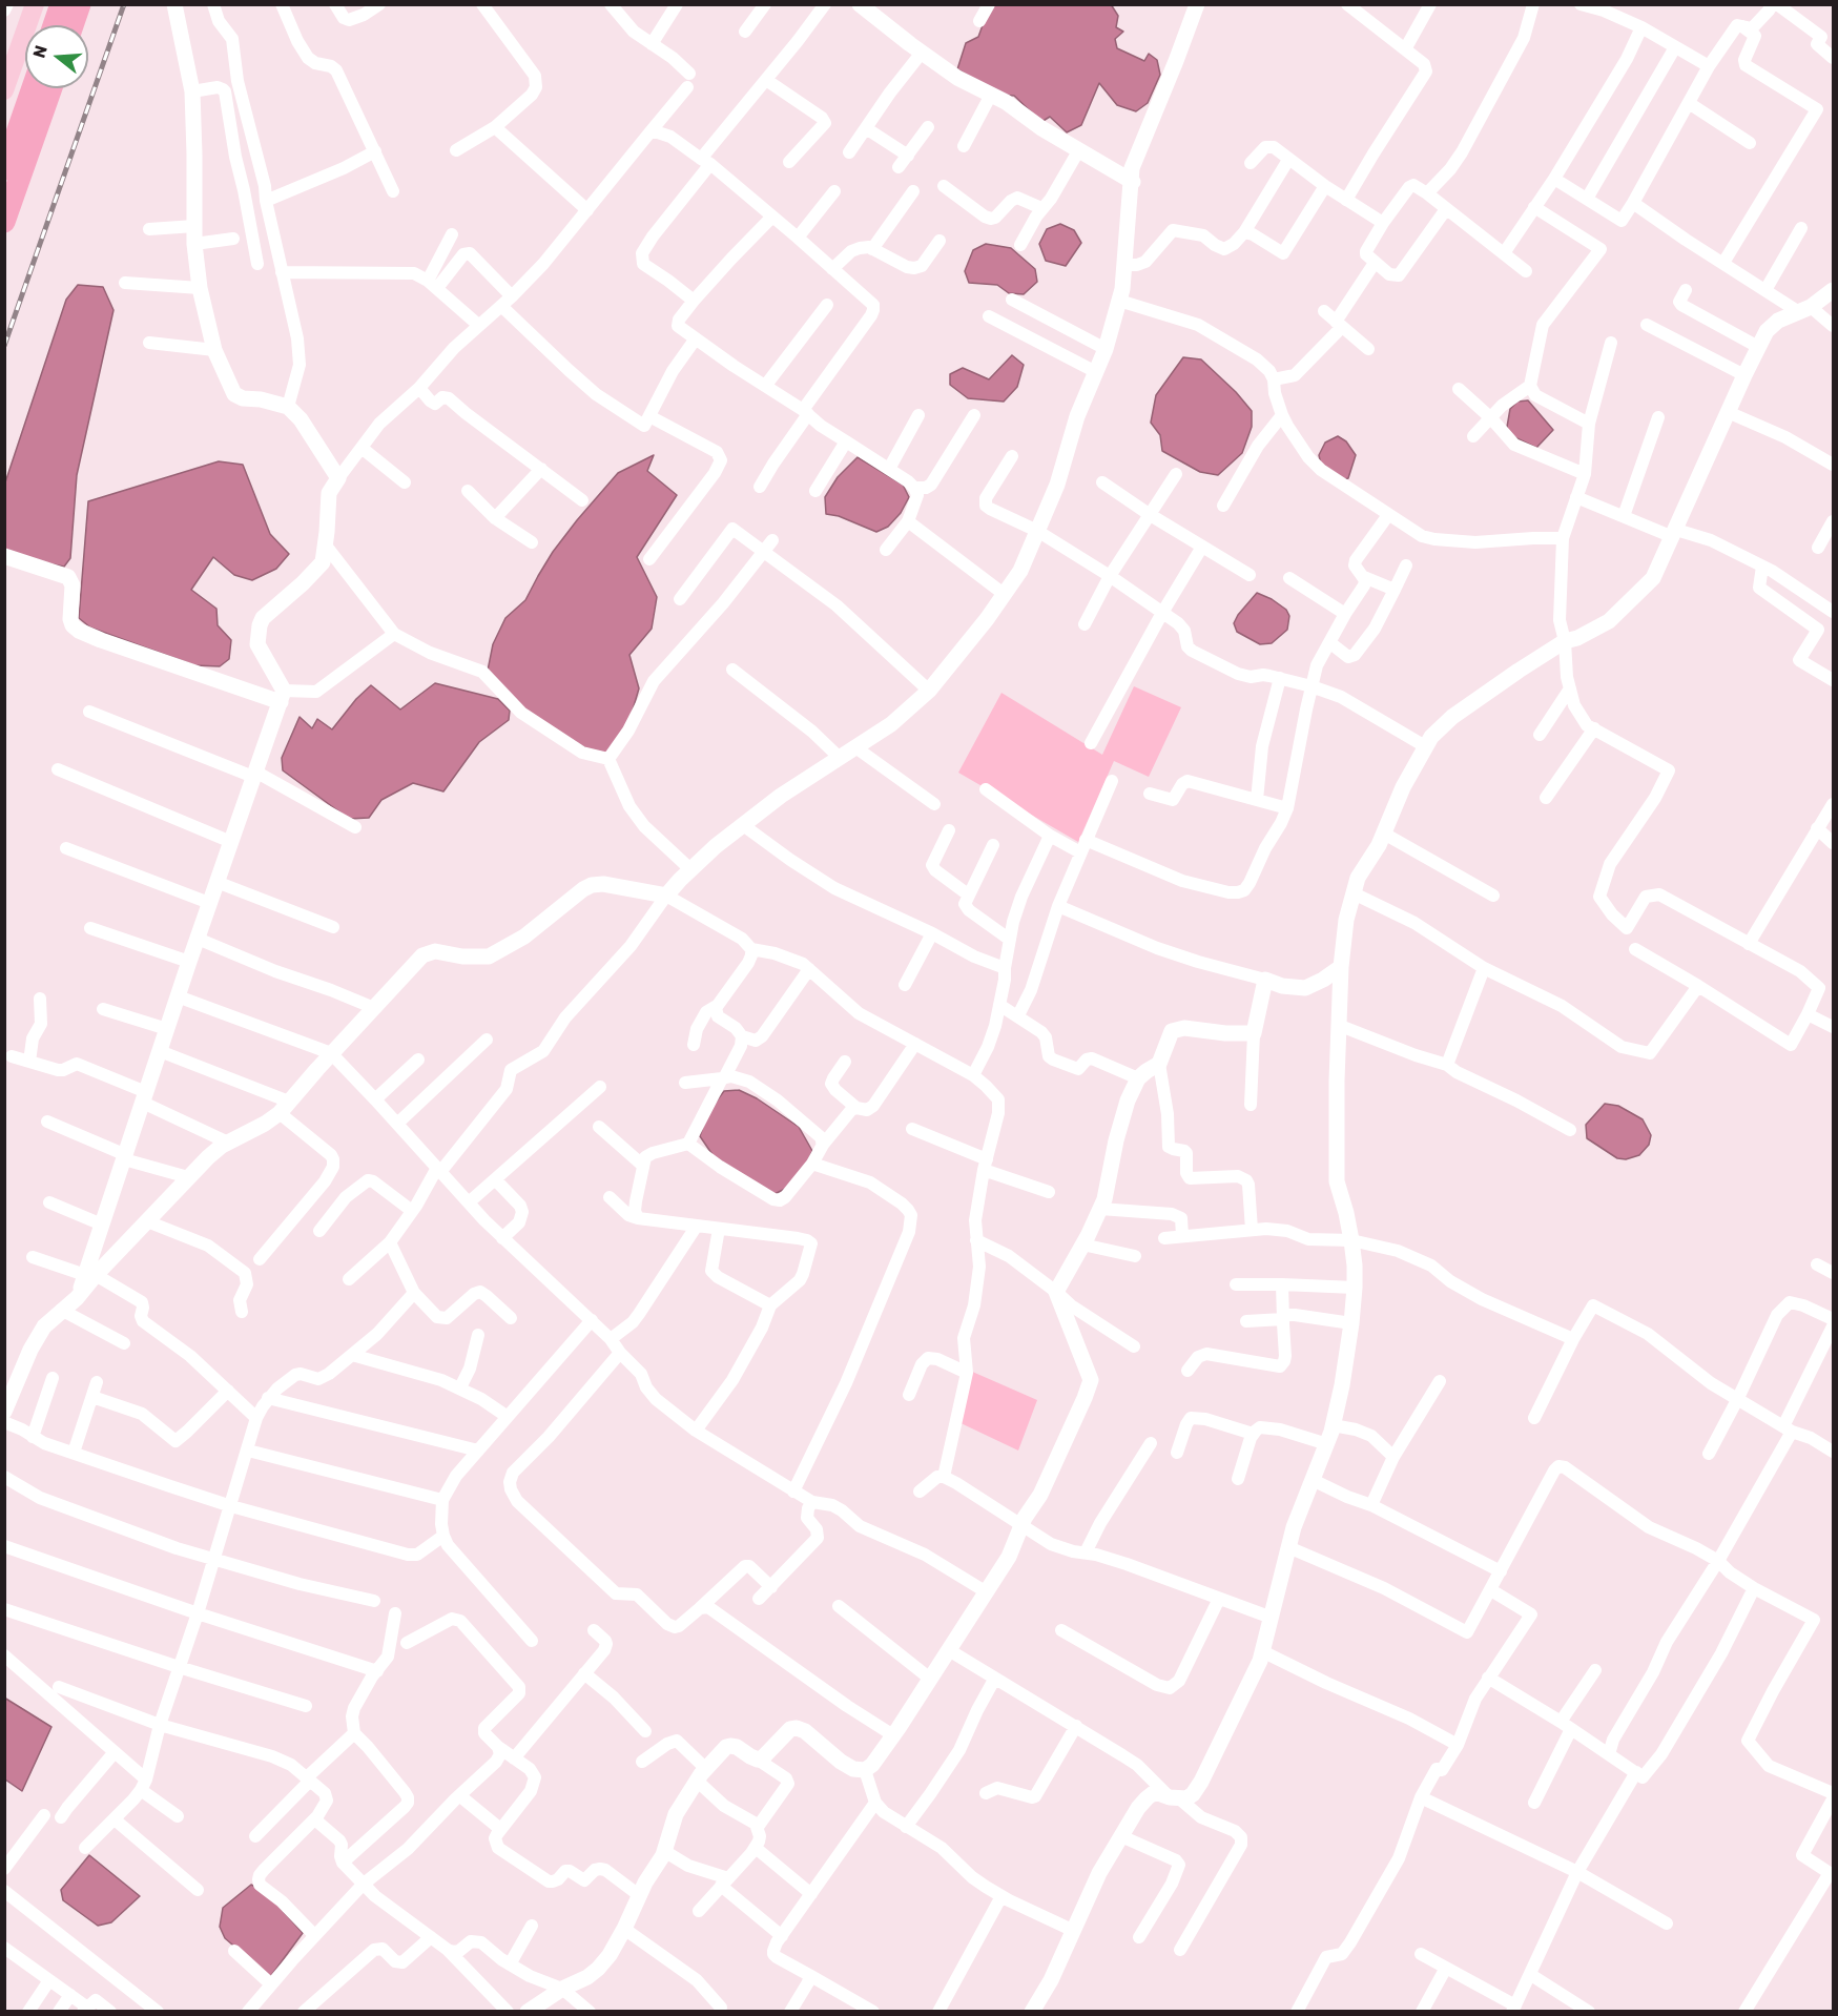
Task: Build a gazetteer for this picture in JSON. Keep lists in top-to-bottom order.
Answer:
{
  "north": "left"
}
